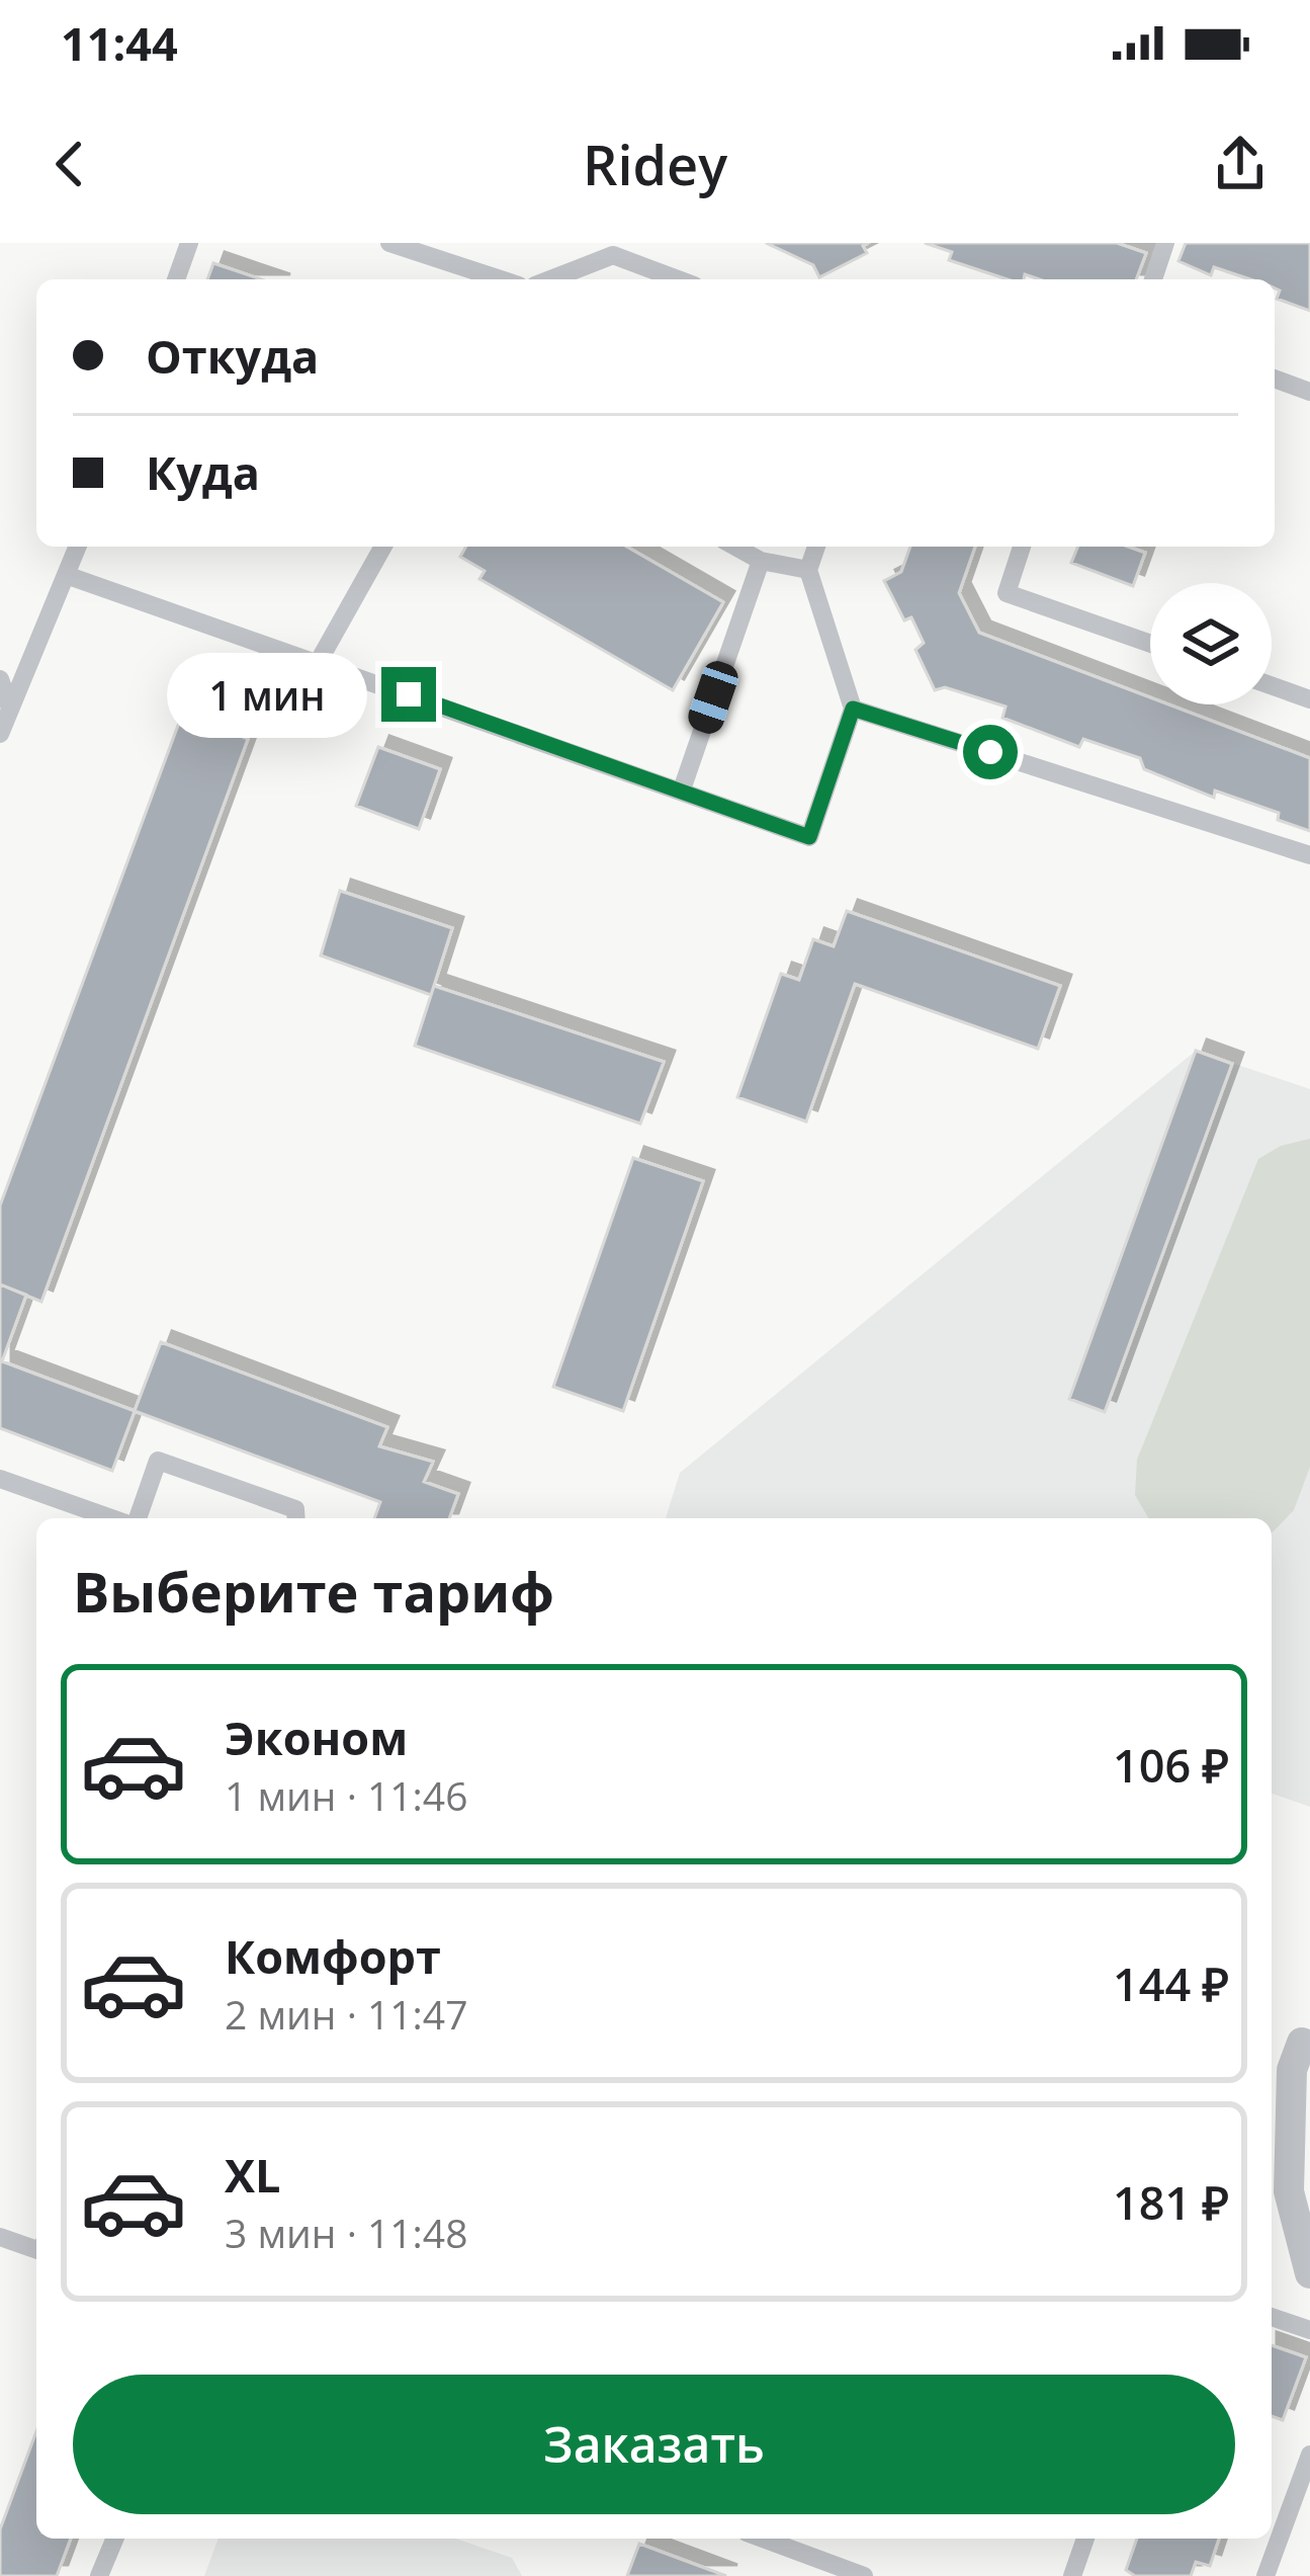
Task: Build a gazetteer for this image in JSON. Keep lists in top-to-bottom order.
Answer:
{
  "page": {
    "status": "11:44",
    "header": "Ridey",
    "banner": ["Откуда", "Куда"],
    "bubble": "1 мин",
    "heading": "Выберите тариф",
    "list": [
      {
        "name": "Эконом",
        "note": "1 мин · 11:46",
        "value": "106 ₽"
      },
      {
        "name": "Комфорт",
        "note": "2 мин · 11:47",
        "value": "144 ₽"
      },
      {
        "name": "XL",
        "note": "3 мин · 11:48",
        "value": "181 ₽"
      }
    ],
    "buttons": "Заказать"
  }
}
